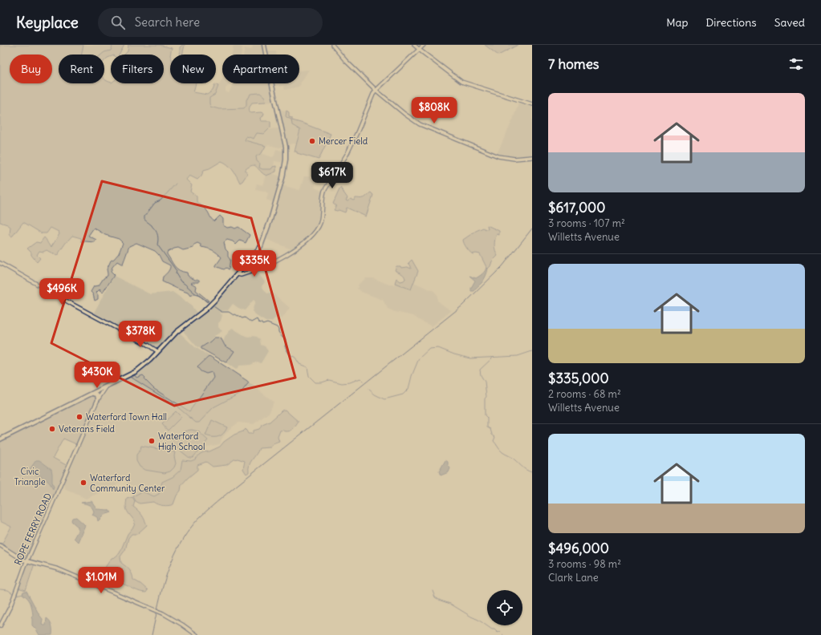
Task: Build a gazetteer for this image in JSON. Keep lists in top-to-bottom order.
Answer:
{
  "streets": {
    "main road": ["ROPE FERRY ROAD"]
  },
  "parks": ["Civic Triangle"],
  "places": [
    "Mercer Field",
    "Waterford Town Hall",
    "Veterans Field",
    "Waterford High School",
    "Waterford Community Center"
  ],
  "page": {
    "header": "Keyplace",
    "search": "Search here",
    "nav": ["Map", "Directions", "Saved"],
    "heading": "7 homes",
    "chip": [
      "Buy",
      "Rent",
      "Filters",
      "New",
      "Apartment"
    ],
    "list": [
      {
        "name": "$617,000",
        "note": "3 rooms · 107 m² · Willetts Avenue"
      },
      {
        "name": "$335,000",
        "note": "2 rooms · 68 m² · Willetts Avenue"
      },
      {
        "name": "$496,000",
        "note": "3 rooms · 98 m² · Clark Lane"
      }
    ],
    "price": [
      "$808K",
      "$617K",
      "$335K",
      "$496K",
      "$378K",
      "$430K",
      "$1.01M"
    ]
  }
}
